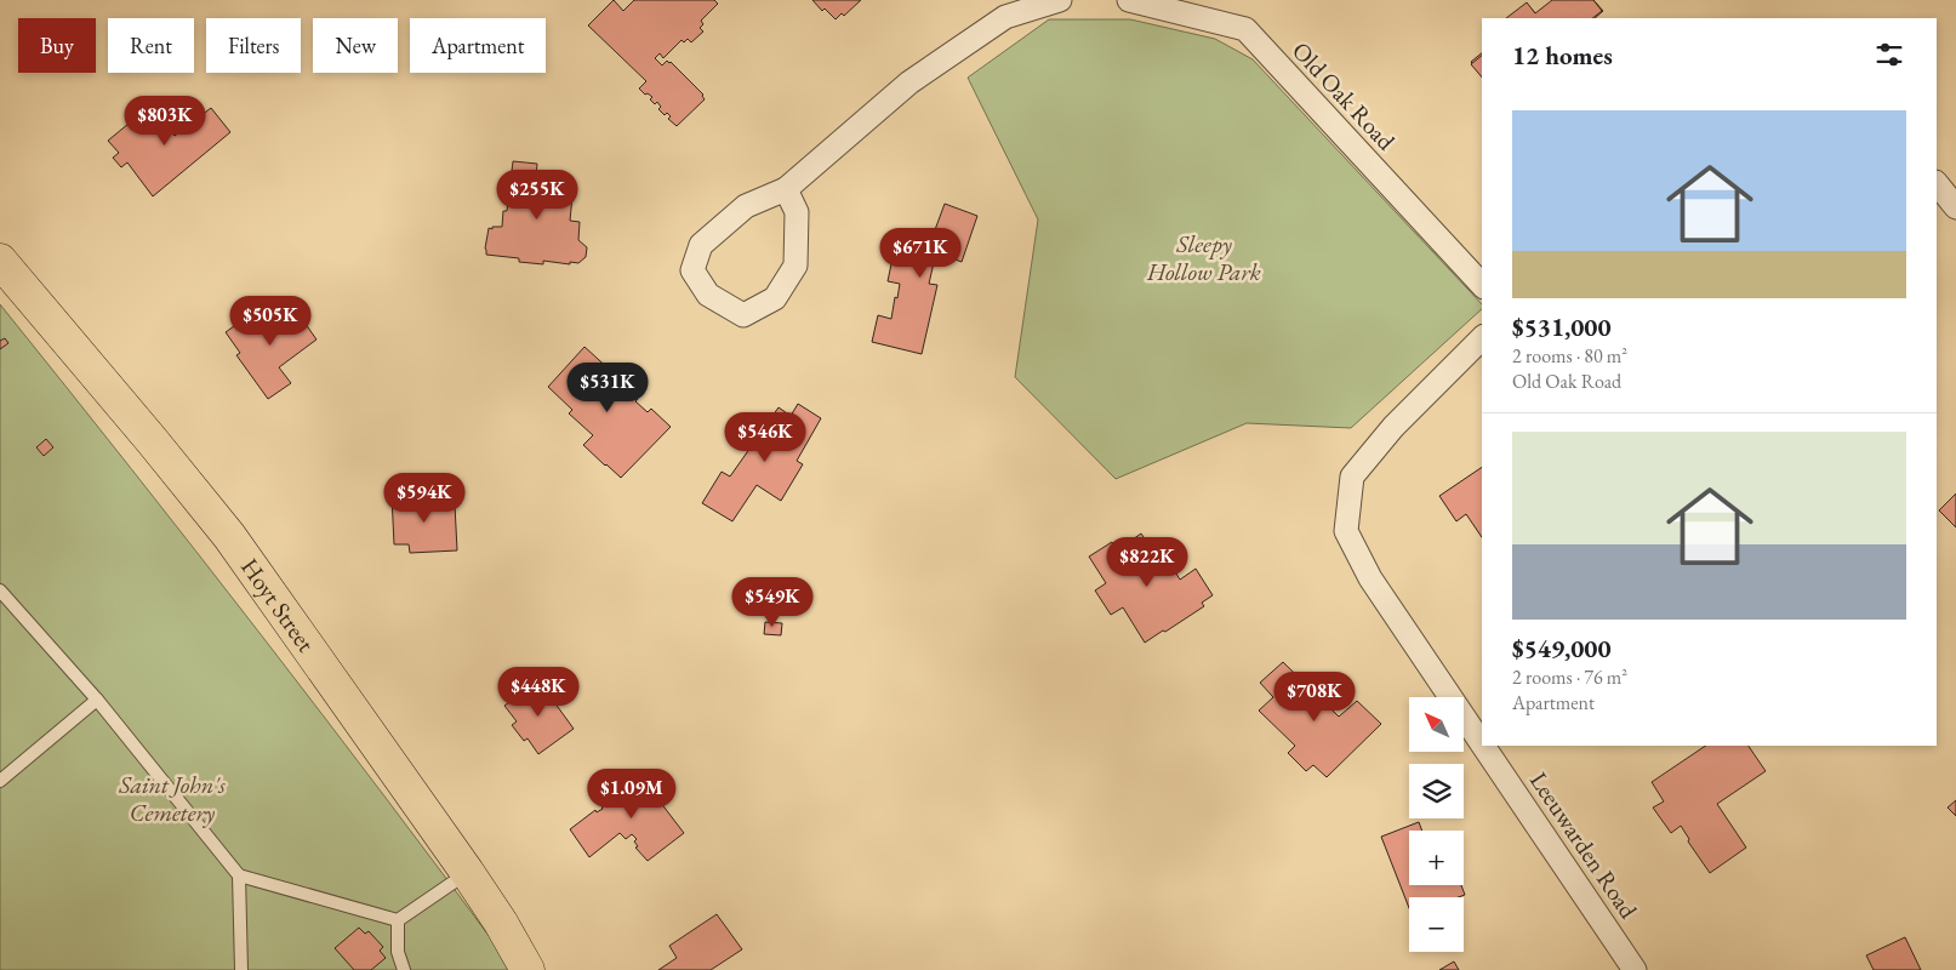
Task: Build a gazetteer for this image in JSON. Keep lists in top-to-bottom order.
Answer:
{
  "streets": {
    "main road": ["Hoyt Street"],
    "street": ["Old Oak Road", "Leeuwarden Road"]
  },
  "parks": ["Sleepy Hollow Park", "Saint John's Cemetery"],
  "north": "top left",
  "page": {
    "chip": [
      "Buy",
      "Rent",
      "Filters",
      "New",
      "Apartment"
    ],
    "heading": "12 homes",
    "list": [
      {
        "name": "$531,000",
        "note": "2 rooms · 80 m² · Old Oak Road"
      },
      {
        "name": "$549,000",
        "note": "2 rooms · 76 m² · Apartment"
      }
    ],
    "price": [
      "$803K",
      "$255K",
      "$671K",
      "$505K",
      "$531K",
      "$546K",
      "$594K",
      "$822K",
      "$549K",
      "$448K",
      "$708K",
      "$1.09M"
    ],
    "map_buttons": ["+", "−"]
  }
}
